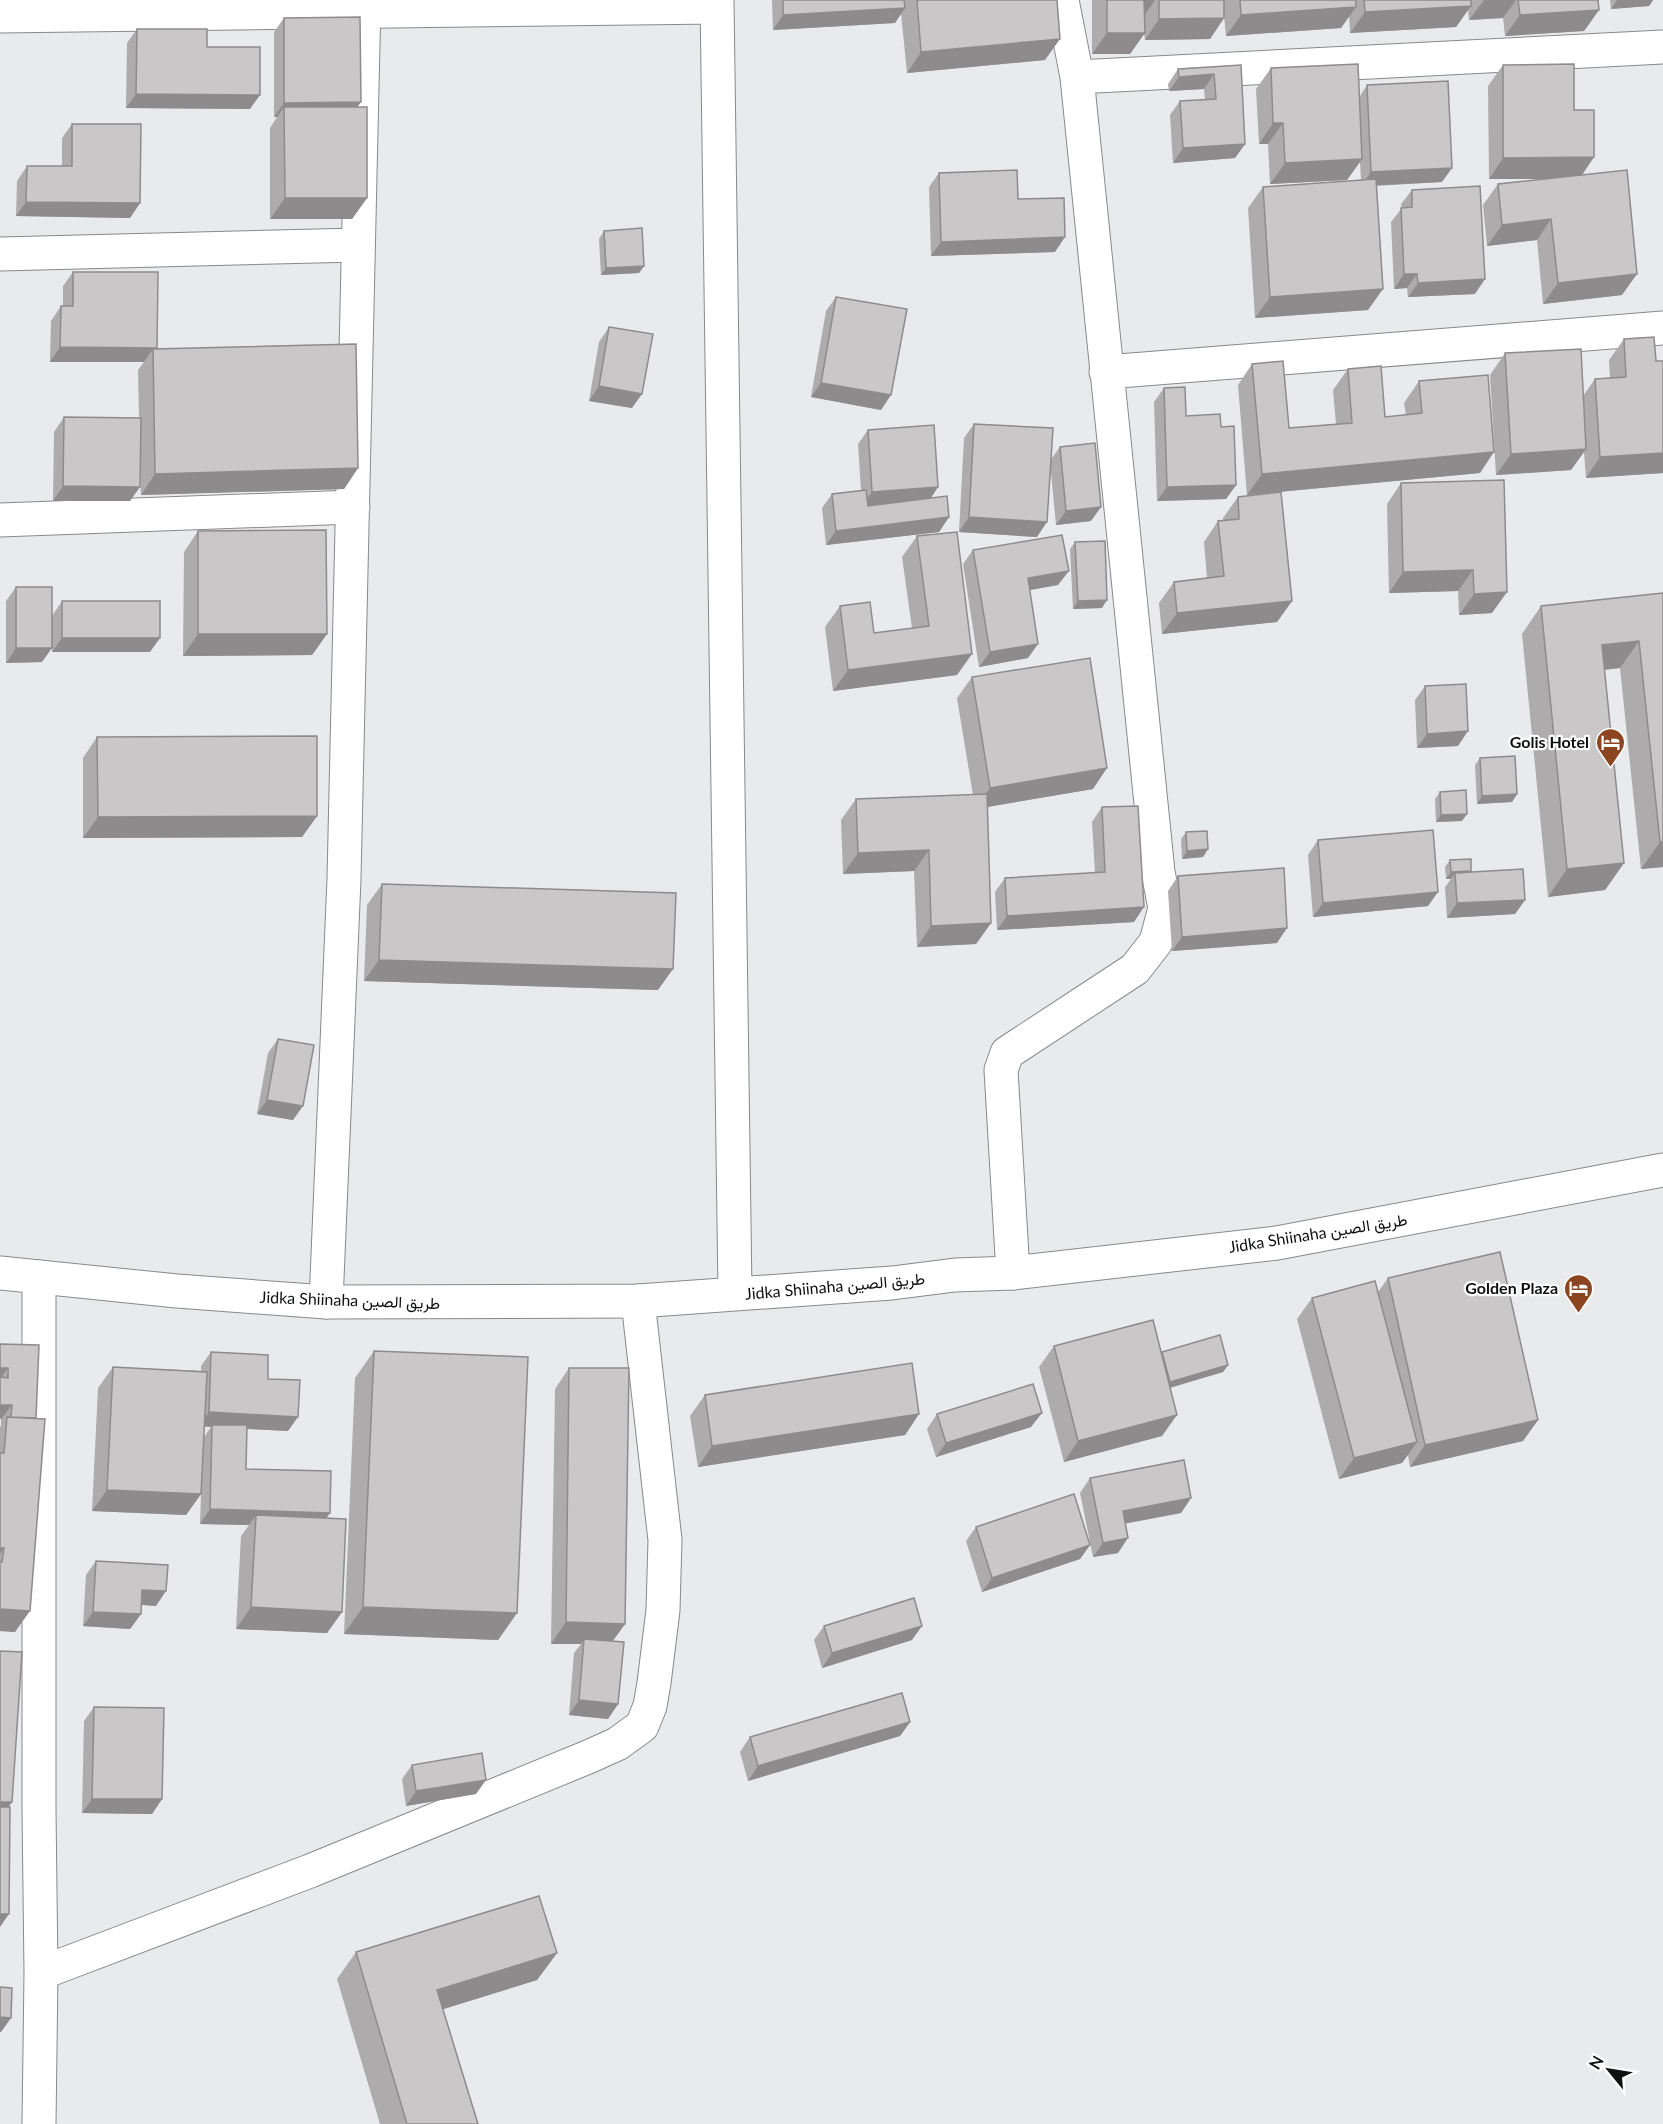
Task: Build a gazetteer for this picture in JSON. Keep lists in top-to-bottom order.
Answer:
{
  "streets": {
    "street": ["Jidka Shiinaha طريق الصين"]
  },
  "places": {
    "hotel": ["Golis Hotel", "Golden Plaza"]
  },
  "north": "top left"
}
